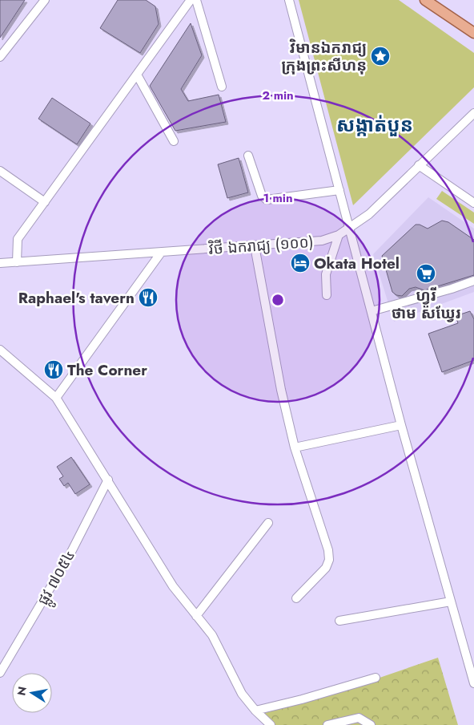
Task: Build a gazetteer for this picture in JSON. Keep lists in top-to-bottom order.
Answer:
{
  "streets": {
    "street": ["វិថី ឯករាជ្យ (១០០)", "ផ្លូវ ៧០៥៤"]
  },
  "districts": ["សង្កាត់បួន"],
  "places": {
    "place": ["វិមានឯករាជ្យ ក្រុងព្រះសីហនុ"],
    "hotel": ["Okata Hotel"],
    "supermarket": ["ហ្វូរី ថាម សឃ្វែរ"],
    "restaurant": ["Raphael's tavern", "The Corner"]
  },
  "north": "left",
  "rings": ["2 min", "1 min"]
}
